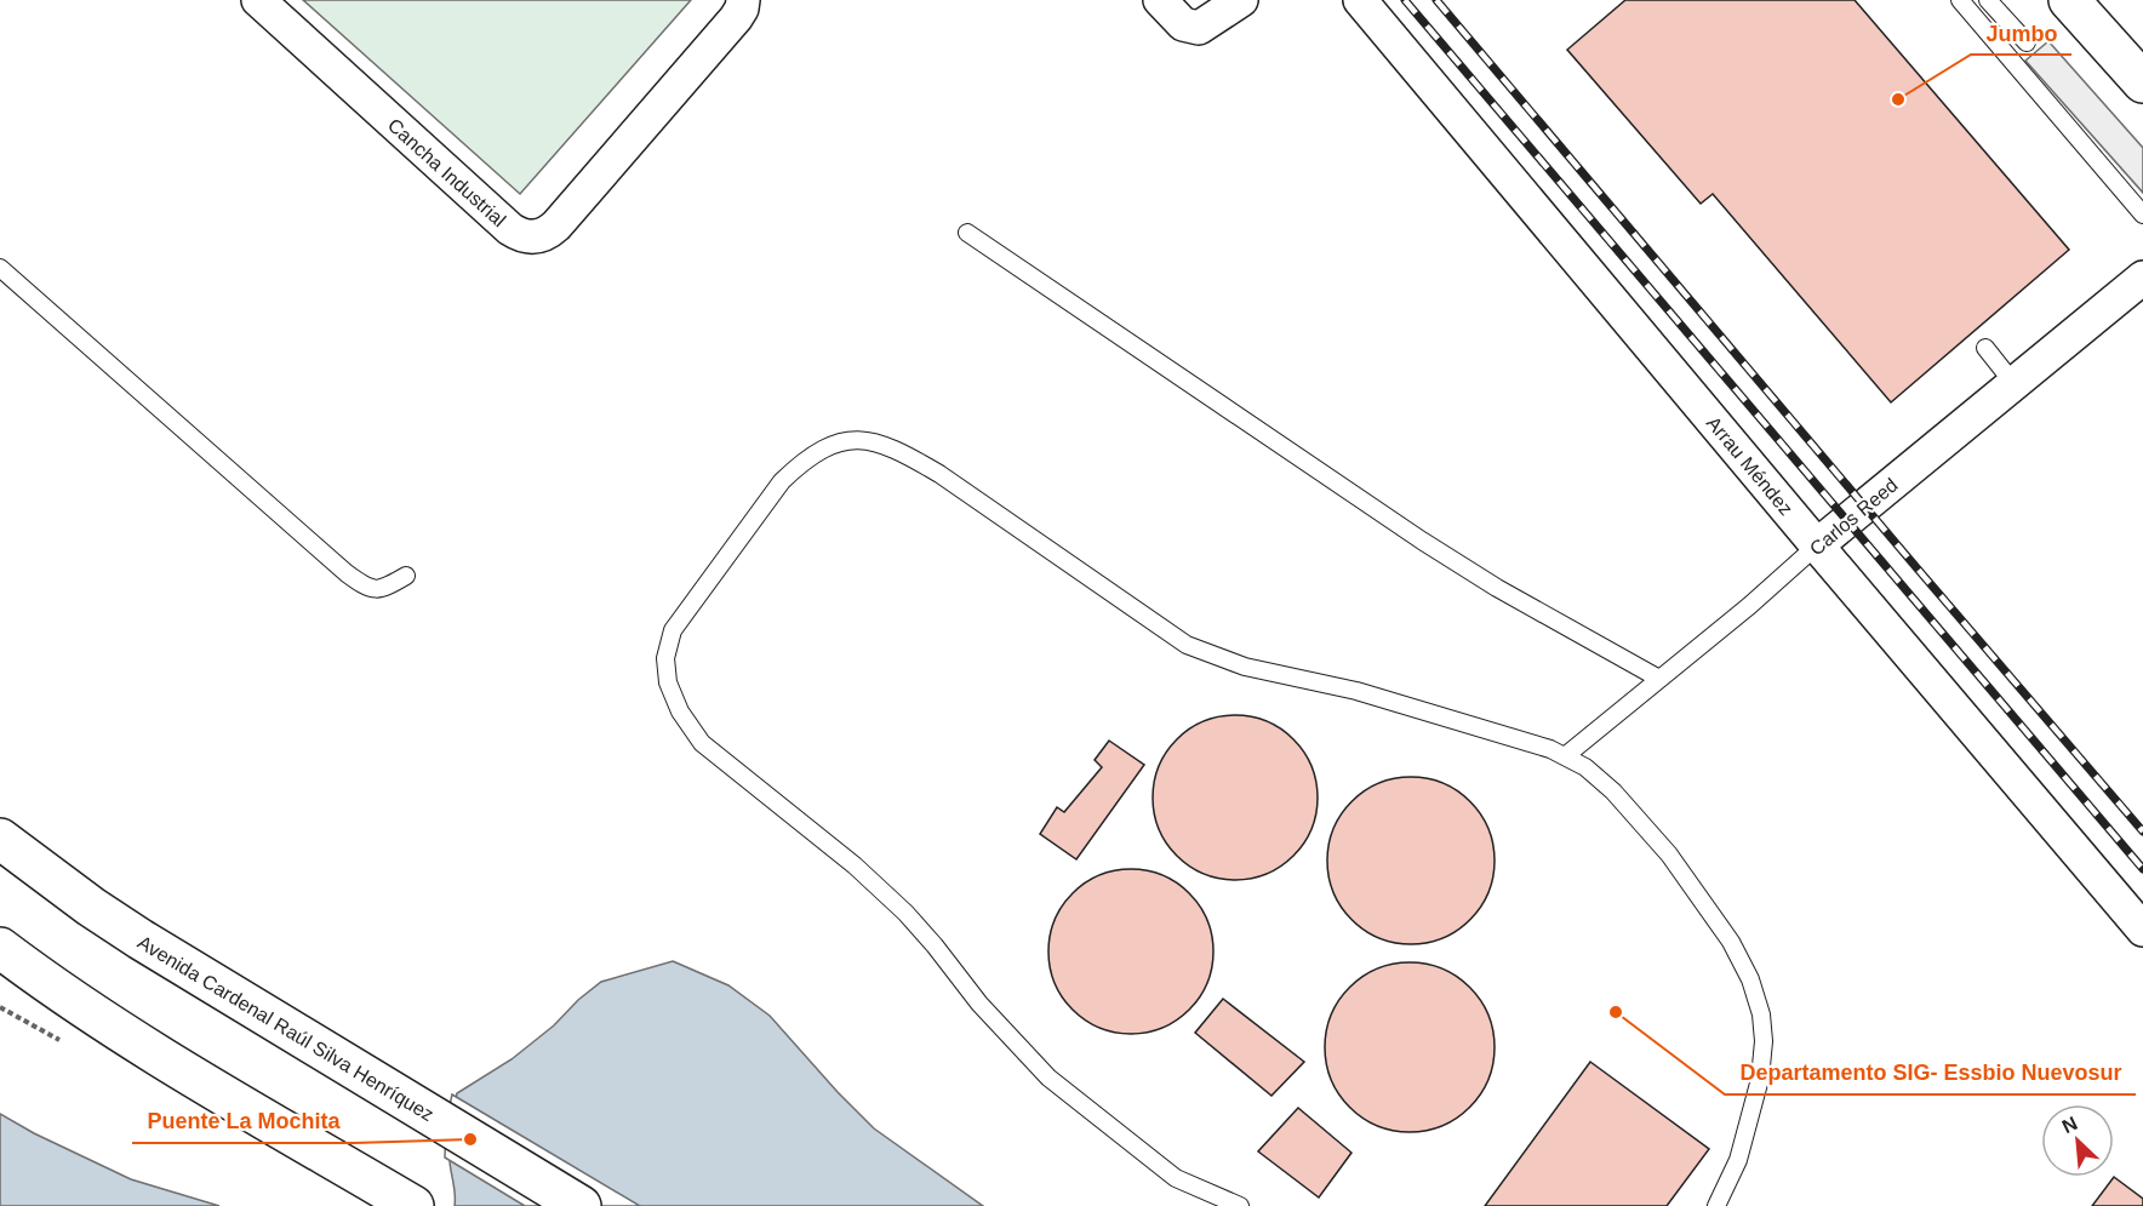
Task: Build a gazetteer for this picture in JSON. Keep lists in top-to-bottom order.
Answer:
{
  "streets": {
    "main road": ["Avenida Cardenal Raúl Silva Henríquez"],
    "street": ["Cancha Industrial", "Arrau Méndez", "Carlos Reed"]
  },
  "crossings": [
    ["Arrau Méndez", "Carlos Reed"]
  ],
  "places": ["Jumbo", "Departamento SIG- Essbio Nuevosur", "Puente La Mochita"],
  "north": "top left"
}
